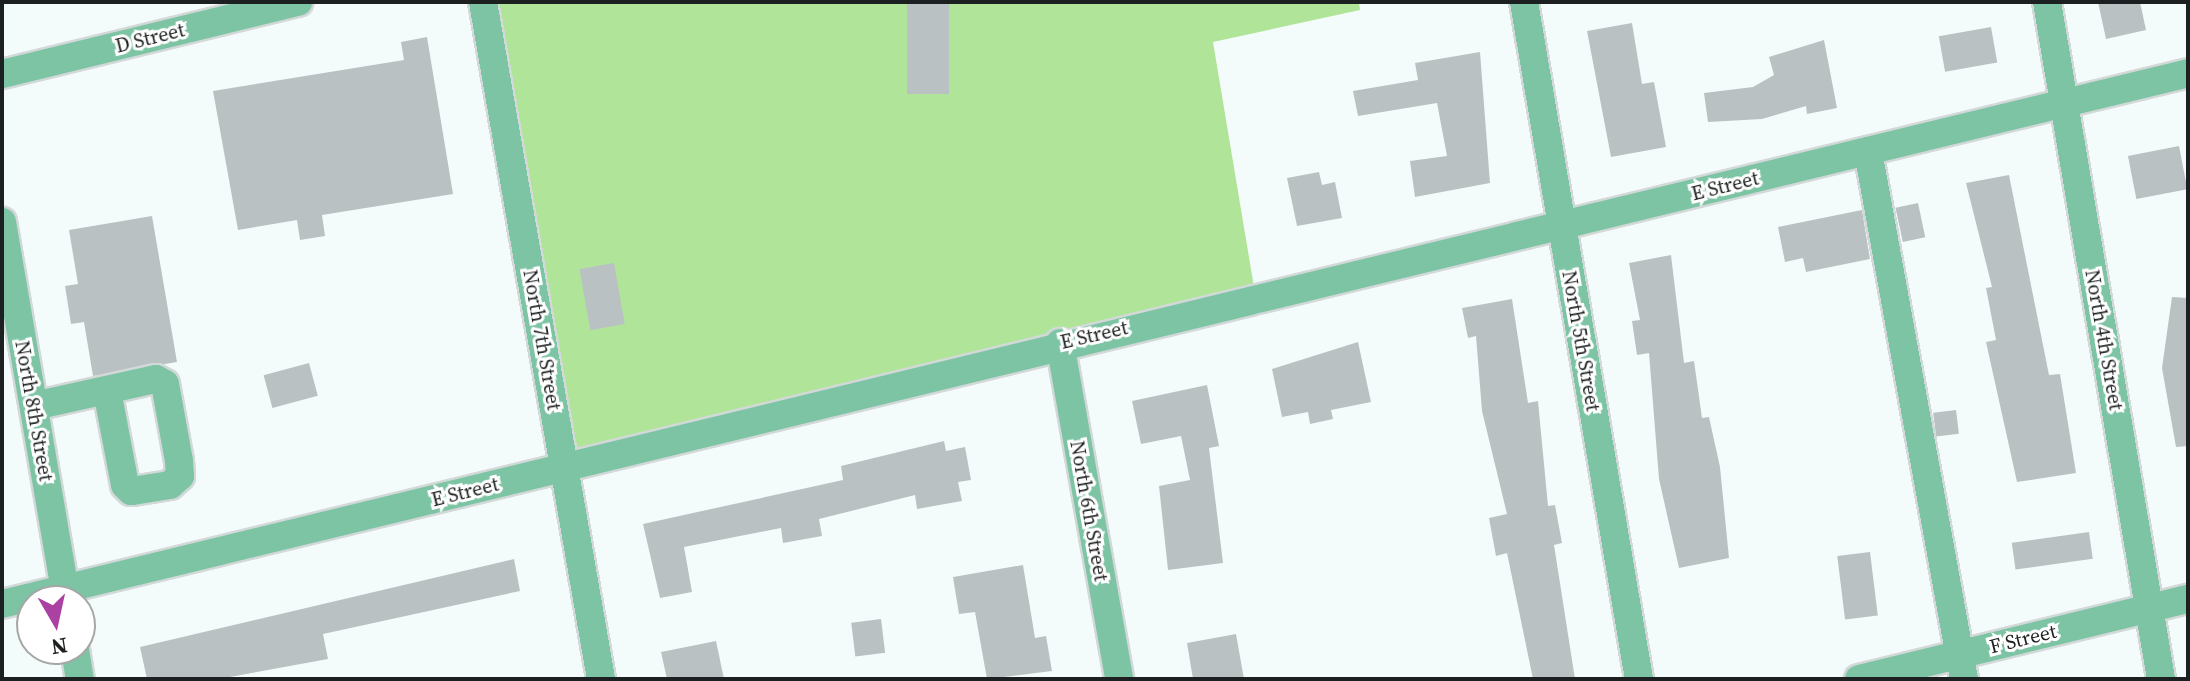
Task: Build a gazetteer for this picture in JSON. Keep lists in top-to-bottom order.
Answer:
{
  "streets": {
    "street": [
      "D Street",
      "E Street",
      "North 7th Street",
      "North 4th Street",
      "North 5th Street",
      "North 8th Street",
      "North 6th Street",
      "F Street"
    ]
  },
  "crossings": [
    ["E Street", "North 7th Street"],
    ["E Street", "North 4th Street"],
    ["E Street", "North 5th Street"],
    ["E Street", "North 6th Street"],
    ["North 4th Street", "F Street"]
  ],
  "north": "bottom"
}
